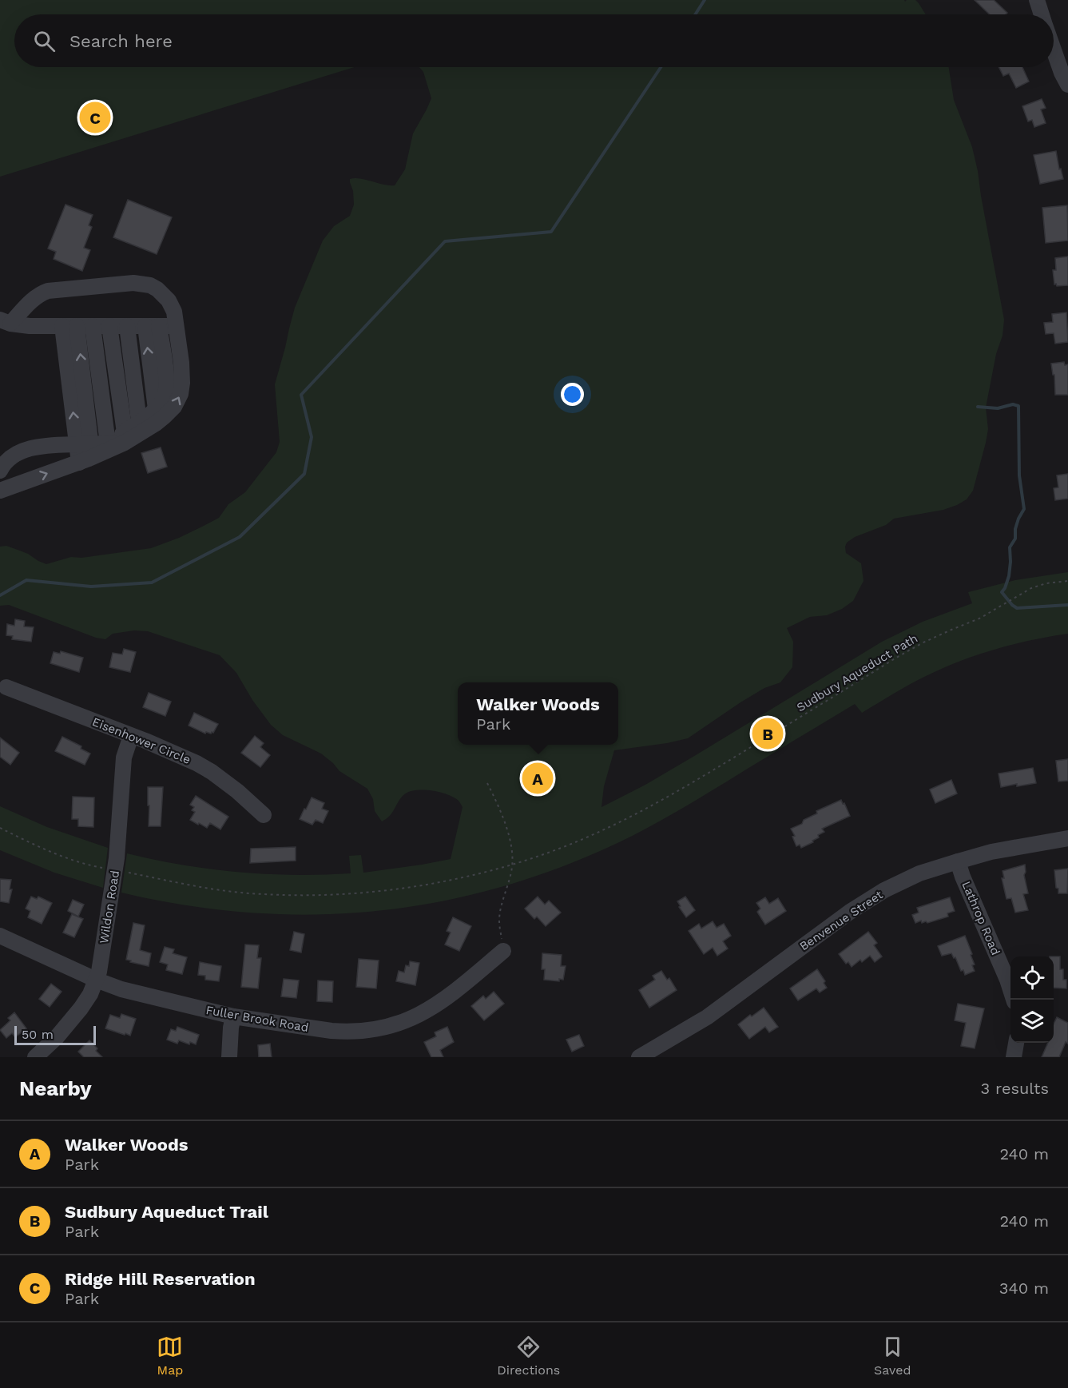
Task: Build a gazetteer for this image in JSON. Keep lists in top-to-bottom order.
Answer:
{
  "streets": {
    "street": [
      "Eisenhower Circle",
      "Wildon Road",
      "Lathrop Road",
      "Benvenue Street",
      "Fuller Brook Road"
    ],
    "path": ["Sudbury Aqueduct Path"]
  },
  "crossings": [
    ["Sudbury Aqueduct Path", "Wildon Road"],
    ["Eisenhower Circle", "Wildon Road"],
    ["Wildon Road", "Fuller Brook Road"],
    ["Lathrop Road", "Benvenue Street"]
  ],
  "scale_bar": "50 m",
  "page": {
    "search": "Search here",
    "pins": ["C", "B", "A"],
    "popup": ["Walker Woods", "Park"],
    "scale": "50 m",
    "heading": ["Nearby", "3 results"],
    "list": [
      {
        "mark": "A",
        "name": "Walker Woods",
        "note": "Park",
        "value": "240 m"
      },
      {
        "mark": "B",
        "name": "Sudbury Aqueduct Trail",
        "note": "Park",
        "value": "240 m"
      },
      {
        "mark": "C",
        "name": "Ridge Hill Reservation",
        "note": "Park",
        "value": "340 m"
      }
    ],
    "nav": ["Map", "Directions", "Saved"]
  }
}
